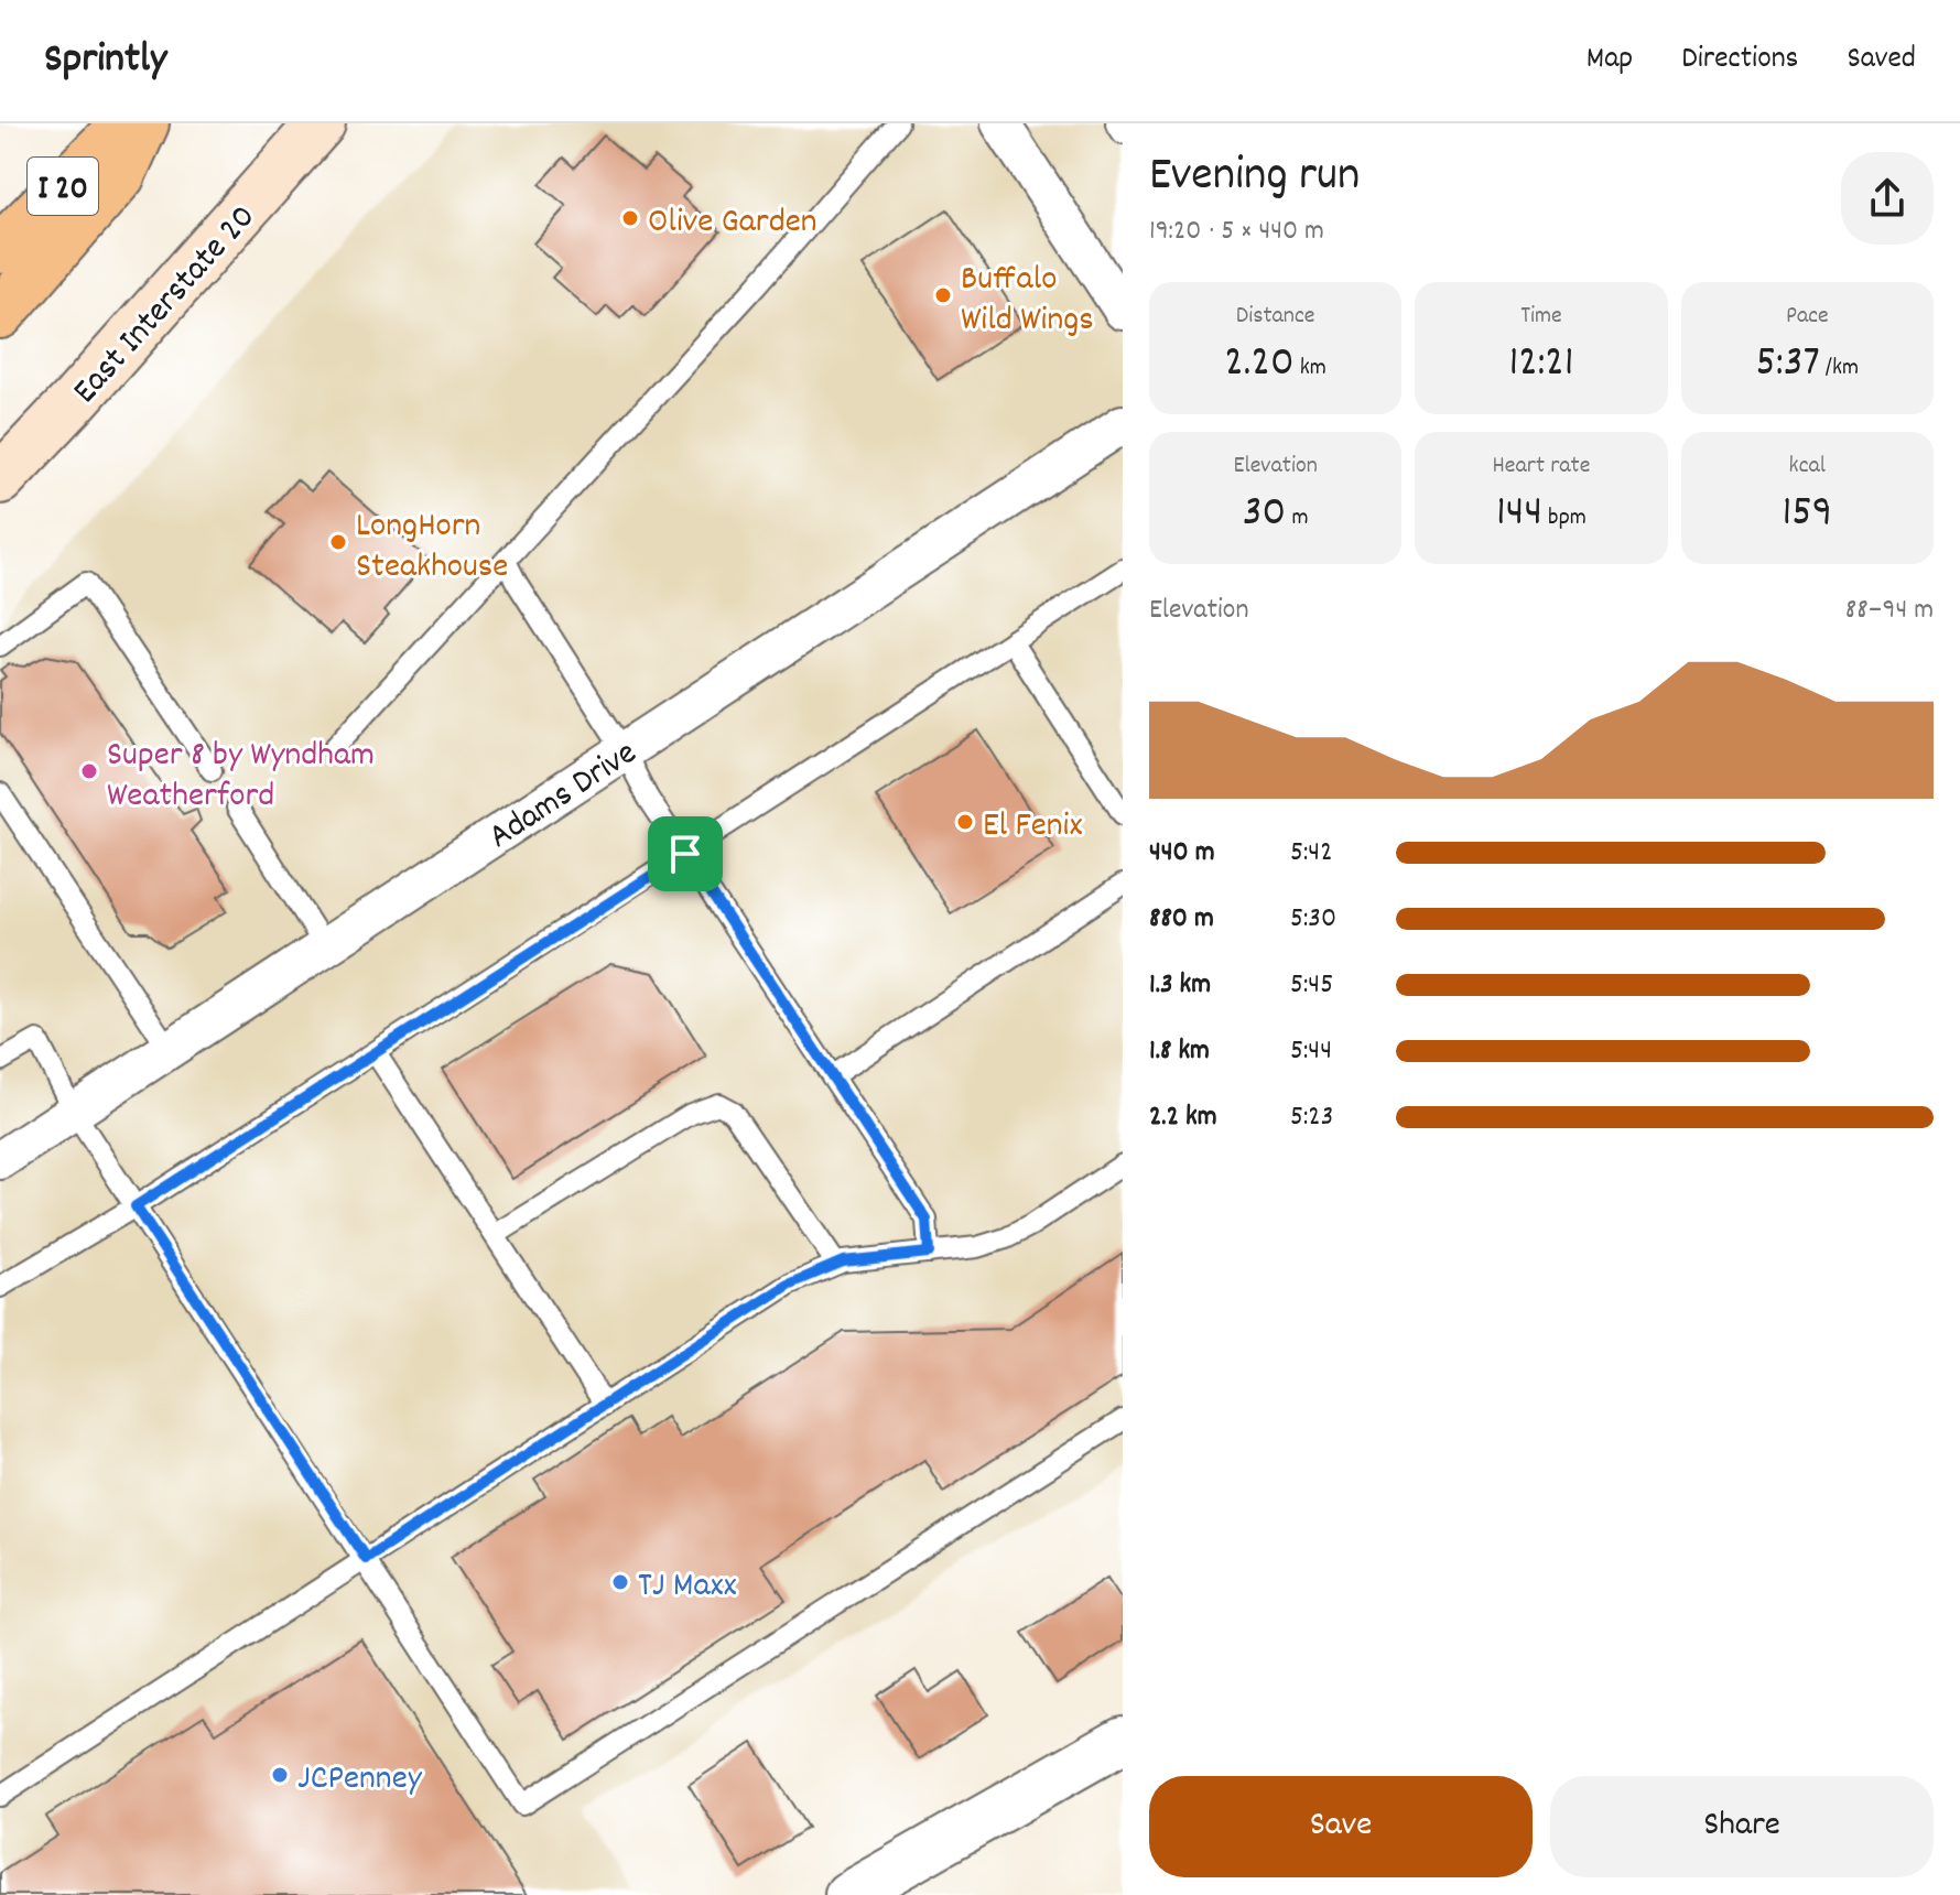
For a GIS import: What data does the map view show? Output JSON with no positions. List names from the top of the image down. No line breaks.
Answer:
{"streets":{"highway":["I 20"],"main road":["East Interstate 20"],"street":["Adams Drive"]},"places":["Olive Garden","Buffalo Wild Wings","LongHorn Steakhouse","Super 8 by Wyndham Weatherford","El Fenix","TJ Maxx","JCPenney"],"page":{"header":"Sprintly","nav":["Map","Directions","Saved"],"heading":["Evening run","19:20 · 5 × 440 m"],"stats":[["Distance","2.20 km"],["Time","12:21"],["Pace","5:37 /km"],["Elevation","30 m"],["Heart rate","144 bpm"],["kcal","159"]],"chart":["Elevation","88–94 m"],"list":[{"name":"440 m","note":"5:42"},{"name":"880 m","note":"5:30"},{"name":"1.3 km","note":"5:45"},{"name":"1.8 km","note":"5:44"},{"name":"2.2 km","note":"5:23"}],"buttons":["Save","Share"]}}
